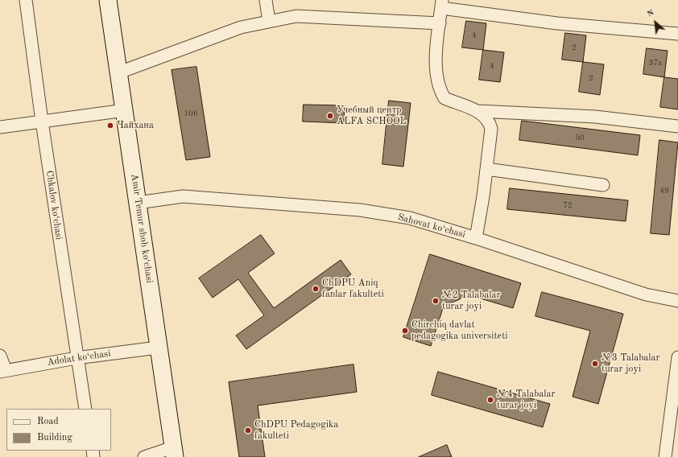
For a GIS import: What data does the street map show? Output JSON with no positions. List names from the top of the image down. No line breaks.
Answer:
{"streets":{"main road":["Amir Temur shoh ko‘chasi"],"street":["Chkalov ko‘chasi","Sahovat ko‘chasi","Adolat ko‘chasi"]},"crossings":[["Chkalov ko‘chasi","Adolat ko‘chasi"],["Sahovat ko‘chasi","Amir Temur shoh ko‘chasi"],["Amir Temur shoh ko‘chasi","Adolat ko‘chasi"]],"places":["Учебный центр ALFA SCHOOL","Чайхана","ChDPU Aniq fanlar fakulteti","№2 Talabalar turar joyi","Chirchiq davlat pedagogika universiteti","№3 Talabalar turar joyi","№4 Talabalar turar joyi","ChDPU Pedagogika fakulteti"],"house_numbers":["4","2","37a","4","2","106","50","49","72"],"legend":["Road","Building"],"north":"top left"}
